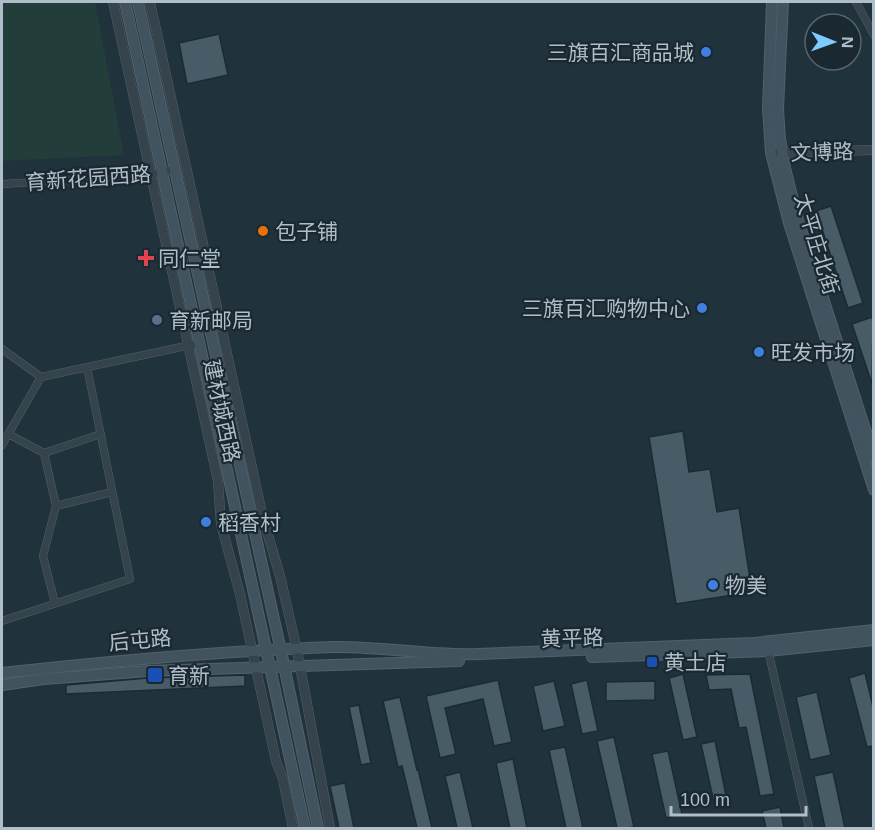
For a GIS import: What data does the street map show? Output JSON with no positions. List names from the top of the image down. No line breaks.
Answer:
{"streets":{"main road":["太平庄北街","建材城西路","黄平路","后屯路"],"street":["文博路","育新花园西路"]},"crossings":[["文博路","太平庄北街"],["育新花园西路","建材城西路"],["建材城西路","黄平路"],["建材城西路","后屯路"],["黄平路","后屯路"]],"places":{"other":["三旗百汇商品城","包子铺","三旗百汇购物中心","育新邮局","旺发市场","稻香村","物美"],"health":["同仁堂"],"transit":["黄土店","育新"]},"scale_bar":"100 m","north":"right"}
